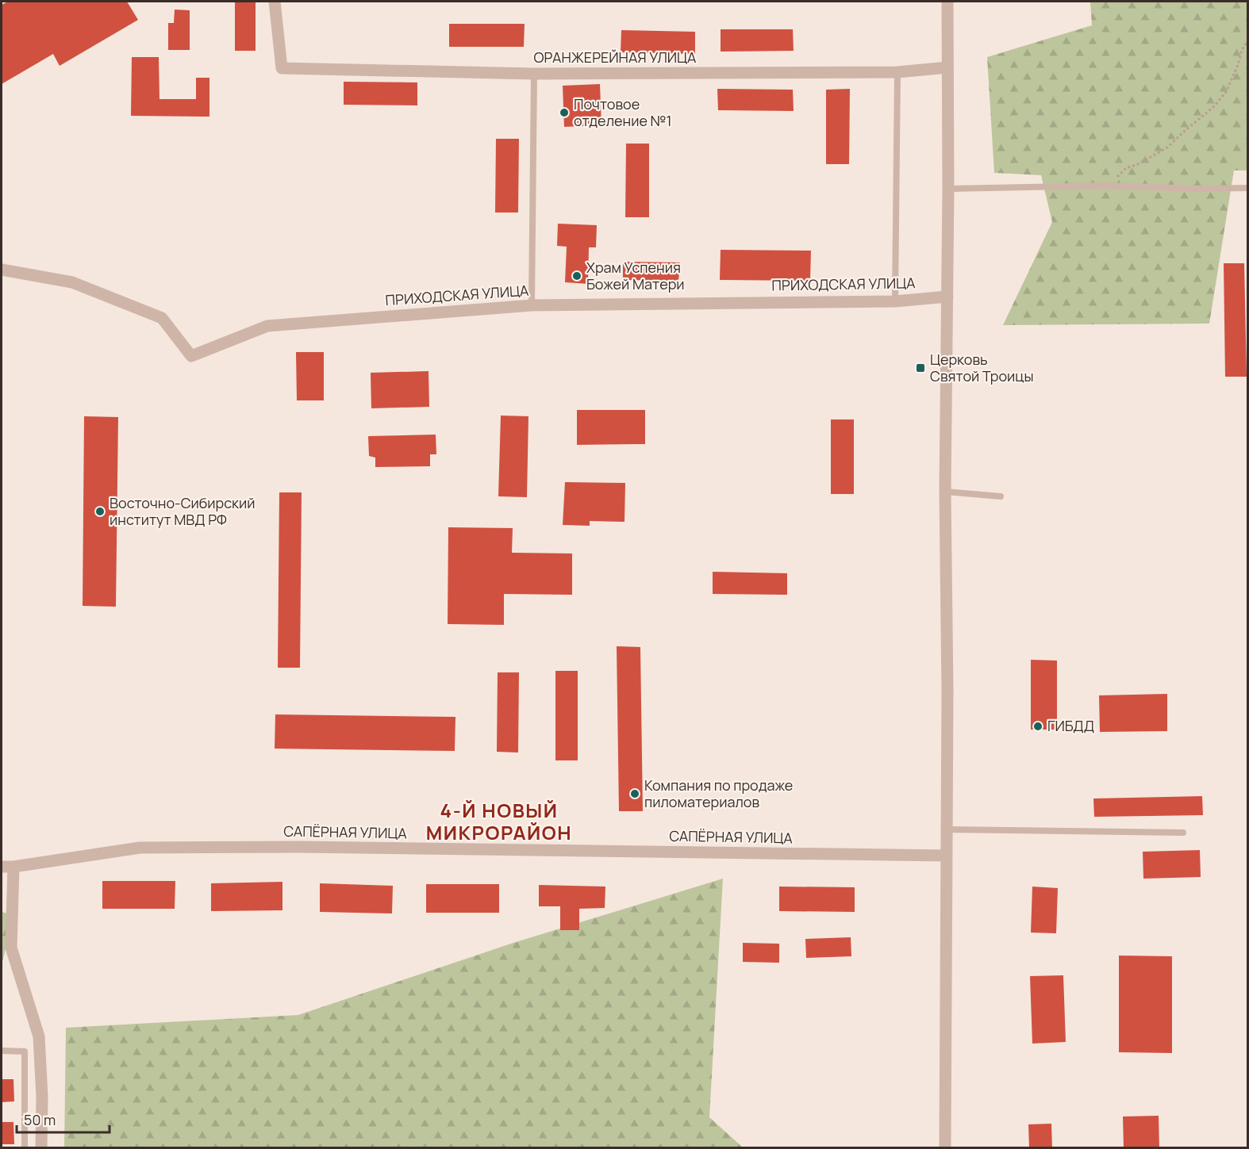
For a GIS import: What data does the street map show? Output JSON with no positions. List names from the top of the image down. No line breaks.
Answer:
{"streets":{"street":["ОРАНЖЕРЕЙНАЯ УЛИЦА","ПРИХОДСКАЯ УЛИЦА","САПЁРНАЯ УЛИЦА"]},"districts":["4-Й НОВЫЙ МИКРОРАЙОН"],"places":{"other":["Почтовое отделение №1","Храм Успения Божей Матери","Восточно-Сибирский институт МВД РФ","ГИБДД","Компания по продаже пиломатериалов"],"transit":["Церковь Святой Троицы"]},"scale_bar":"50 m"}
